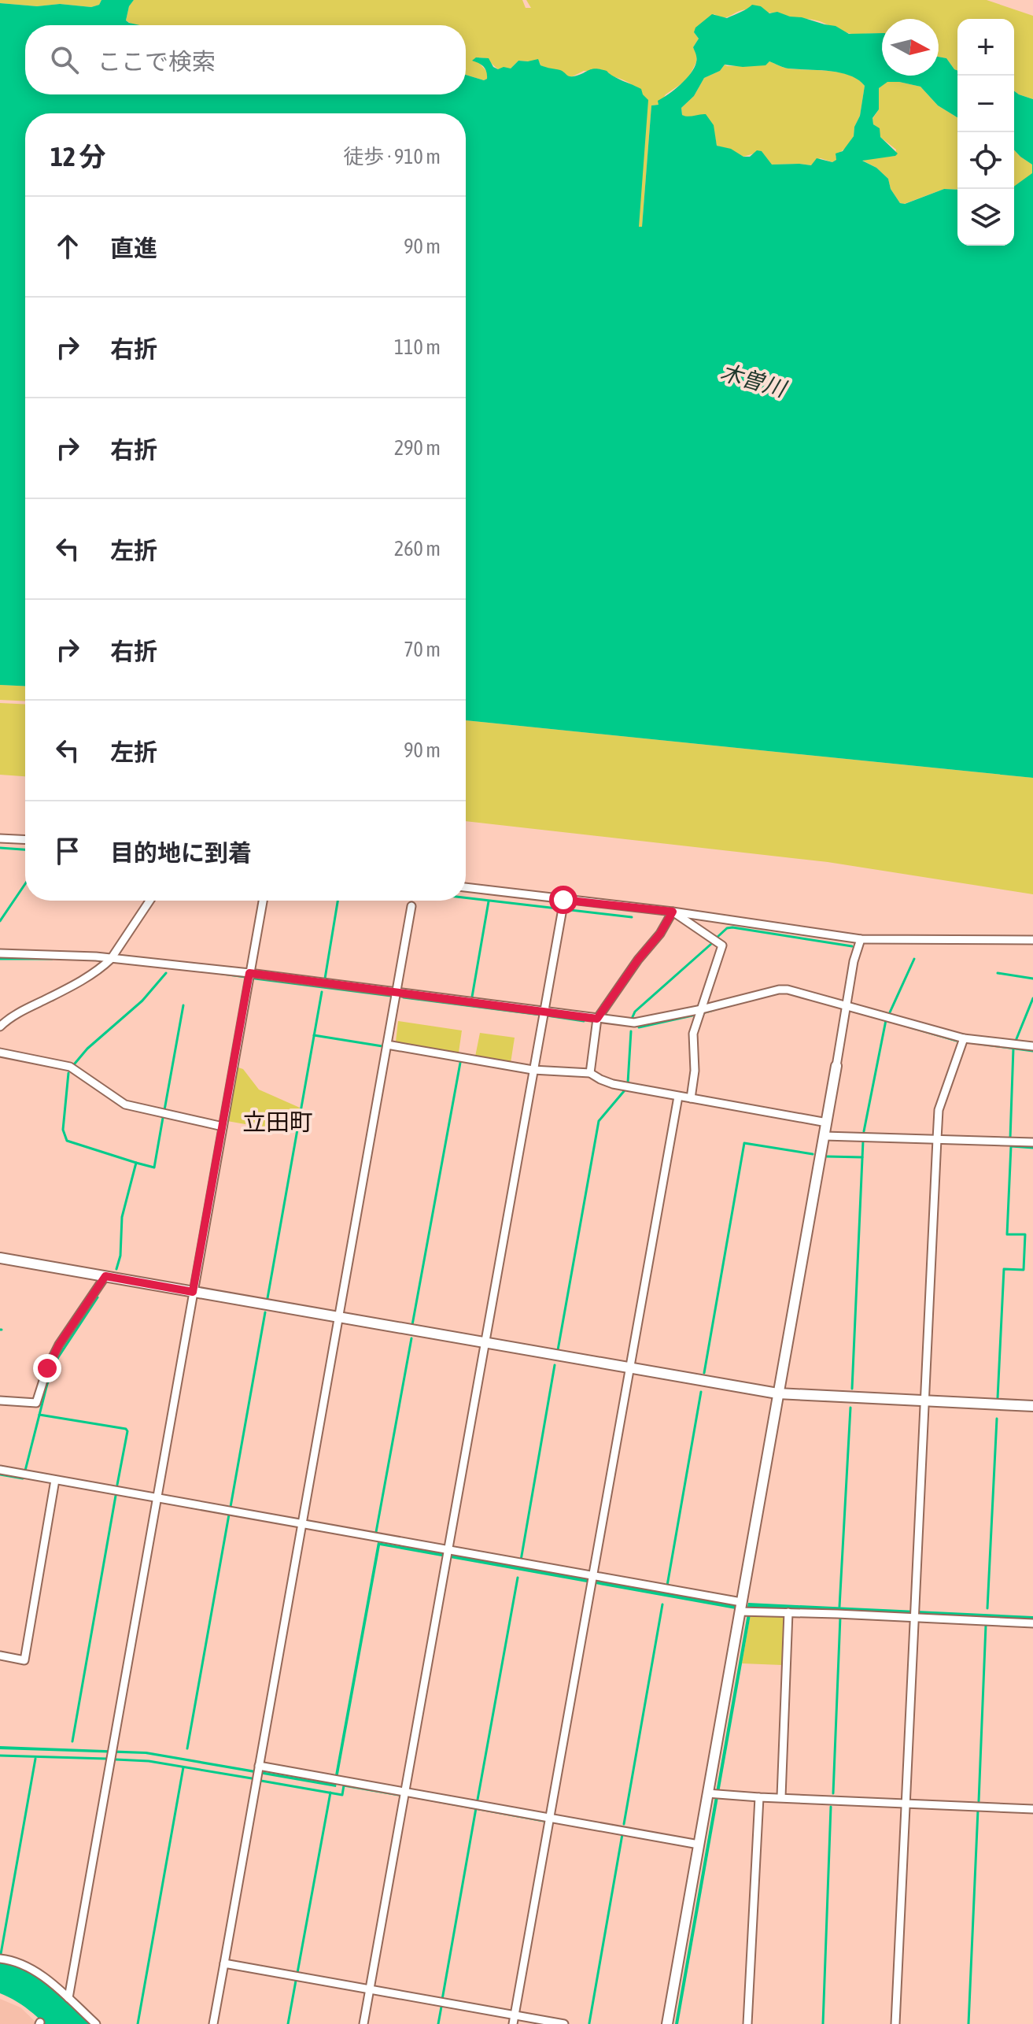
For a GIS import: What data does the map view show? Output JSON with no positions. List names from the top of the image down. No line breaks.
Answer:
{"districts":["立田町"],"water":["木曽川"],"north":"right","page":{"map_buttons":["+","−"],"search":"ここで検索","heading":["12 分","徒歩 · 910 m"],"list":[["直進","90 m"],["右折","110 m"],["右折","290 m"],["左折","260 m"],["右折","70 m"],["左折","90 m"],"目的地に到着"]}}
